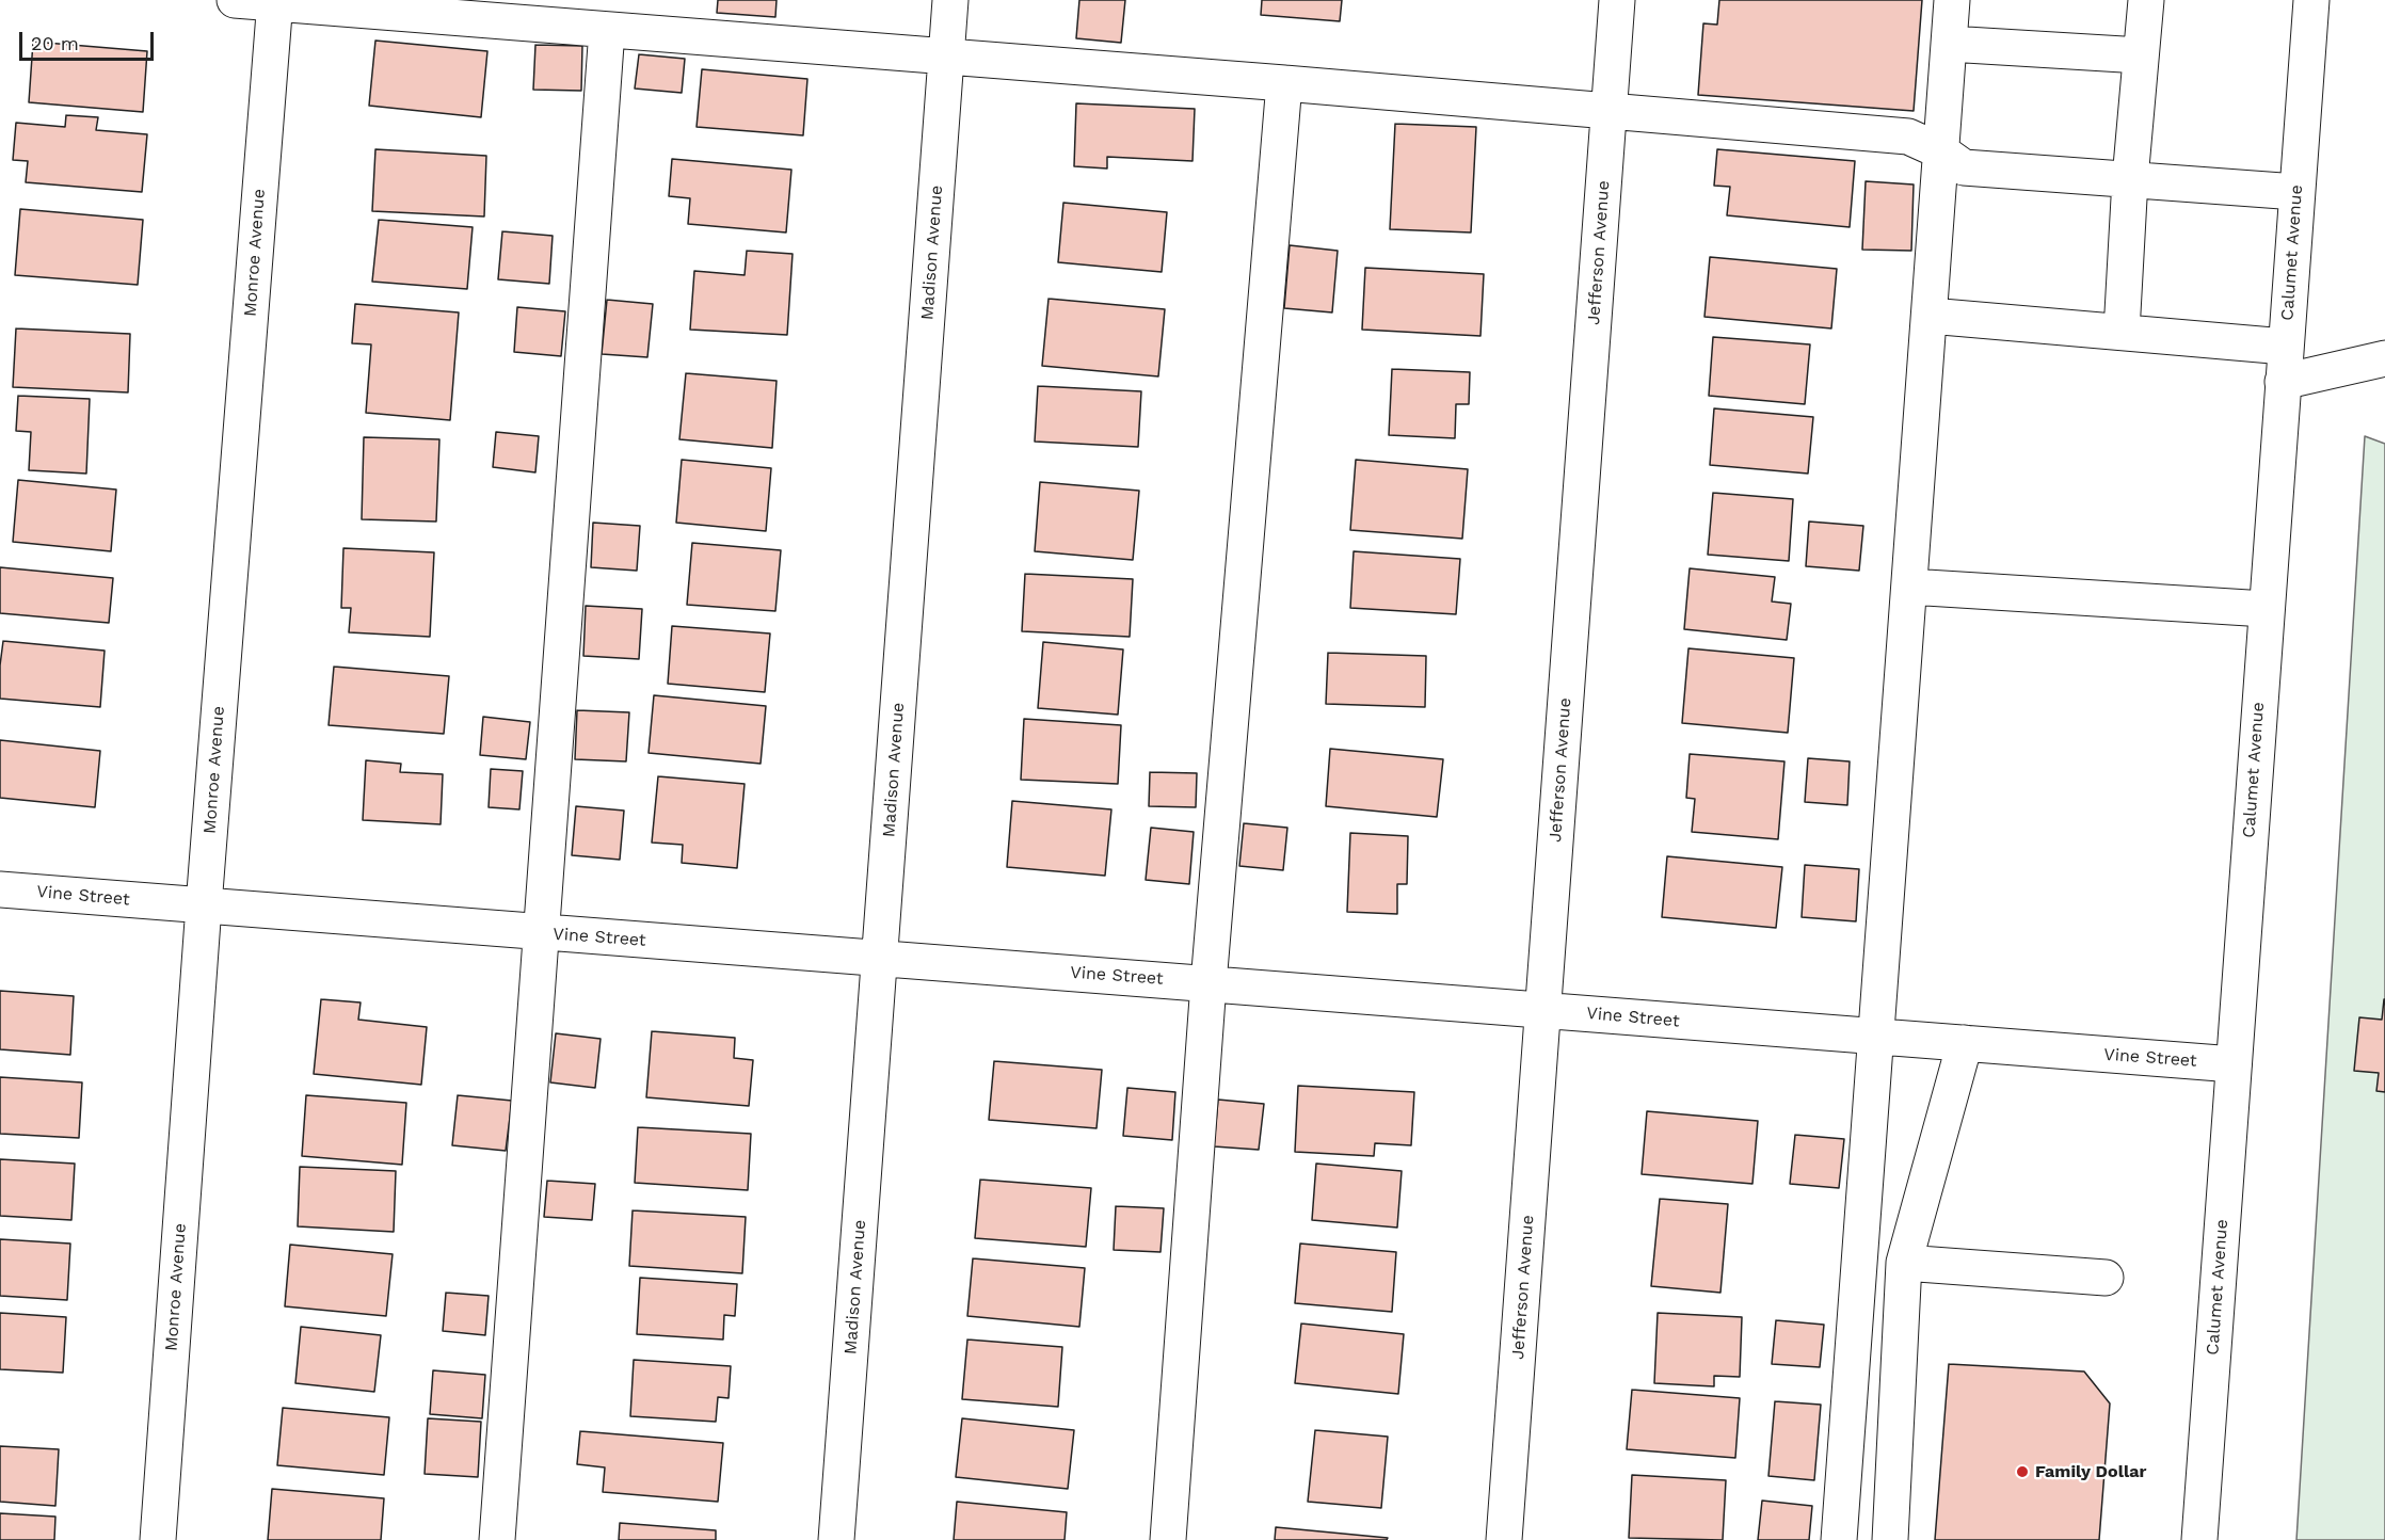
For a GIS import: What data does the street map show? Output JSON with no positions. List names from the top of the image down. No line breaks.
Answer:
{"streets":{"street":["Monroe Avenue","Madison Avenue","Jefferson Avenue","Calumet Avenue","Vine Street"]},"crossings":[["Monroe Avenue","Vine Street"],["Madison Avenue","Vine Street"],["Jefferson Avenue","Vine Street"],["Calumet Avenue","Vine Street"]],"places":["Family Dollar"],"scale_bar":"20 m"}
